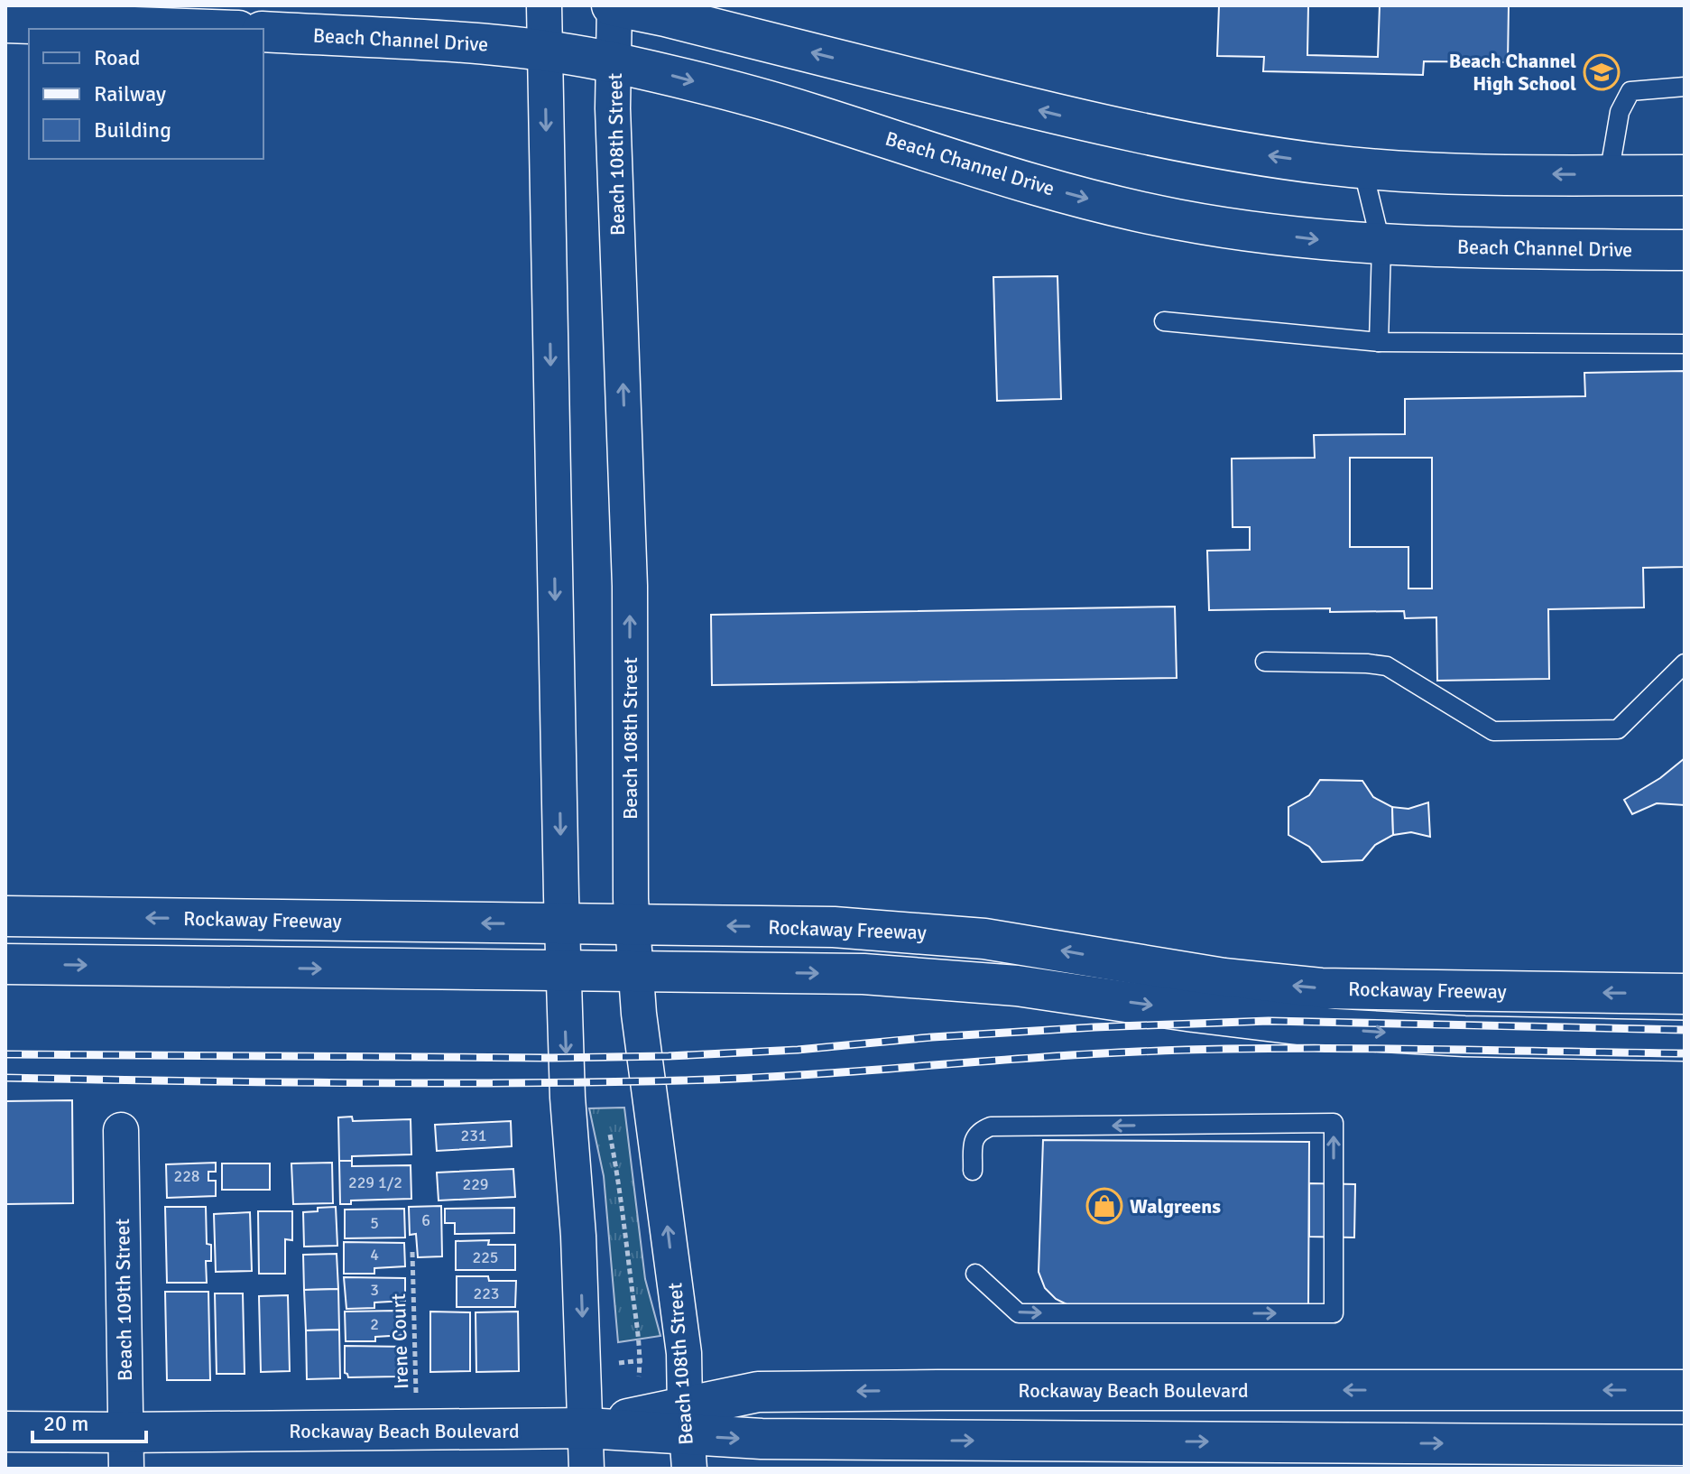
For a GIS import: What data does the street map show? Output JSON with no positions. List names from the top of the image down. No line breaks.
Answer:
{"streets":{"street":["Beach Channel Drive","Beach 108th Street","Rockaway Freeway","Beach 109th Street","Rockaway Beach Boulevard"],"path":["Irene Court"]},"crossings":[["Beach Channel Drive","Beach 108th Street"],["Beach 108th Street","Rockaway Freeway"],["Beach 108th Street","Rockaway Beach Boulevard"],["Beach 109th Street","Rockaway Beach Boulevard"],["Irene Court","Rockaway Beach Boulevard"]],"places":{"school or university":["Beach Channel High School"],"shop":["Walgreens"]},"house_numbers":["231","228","229 1/2","229","6","5","4","225","3","223","2"],"legend":["Road","Railway","Building"],"scale_bar":"20 m"}
